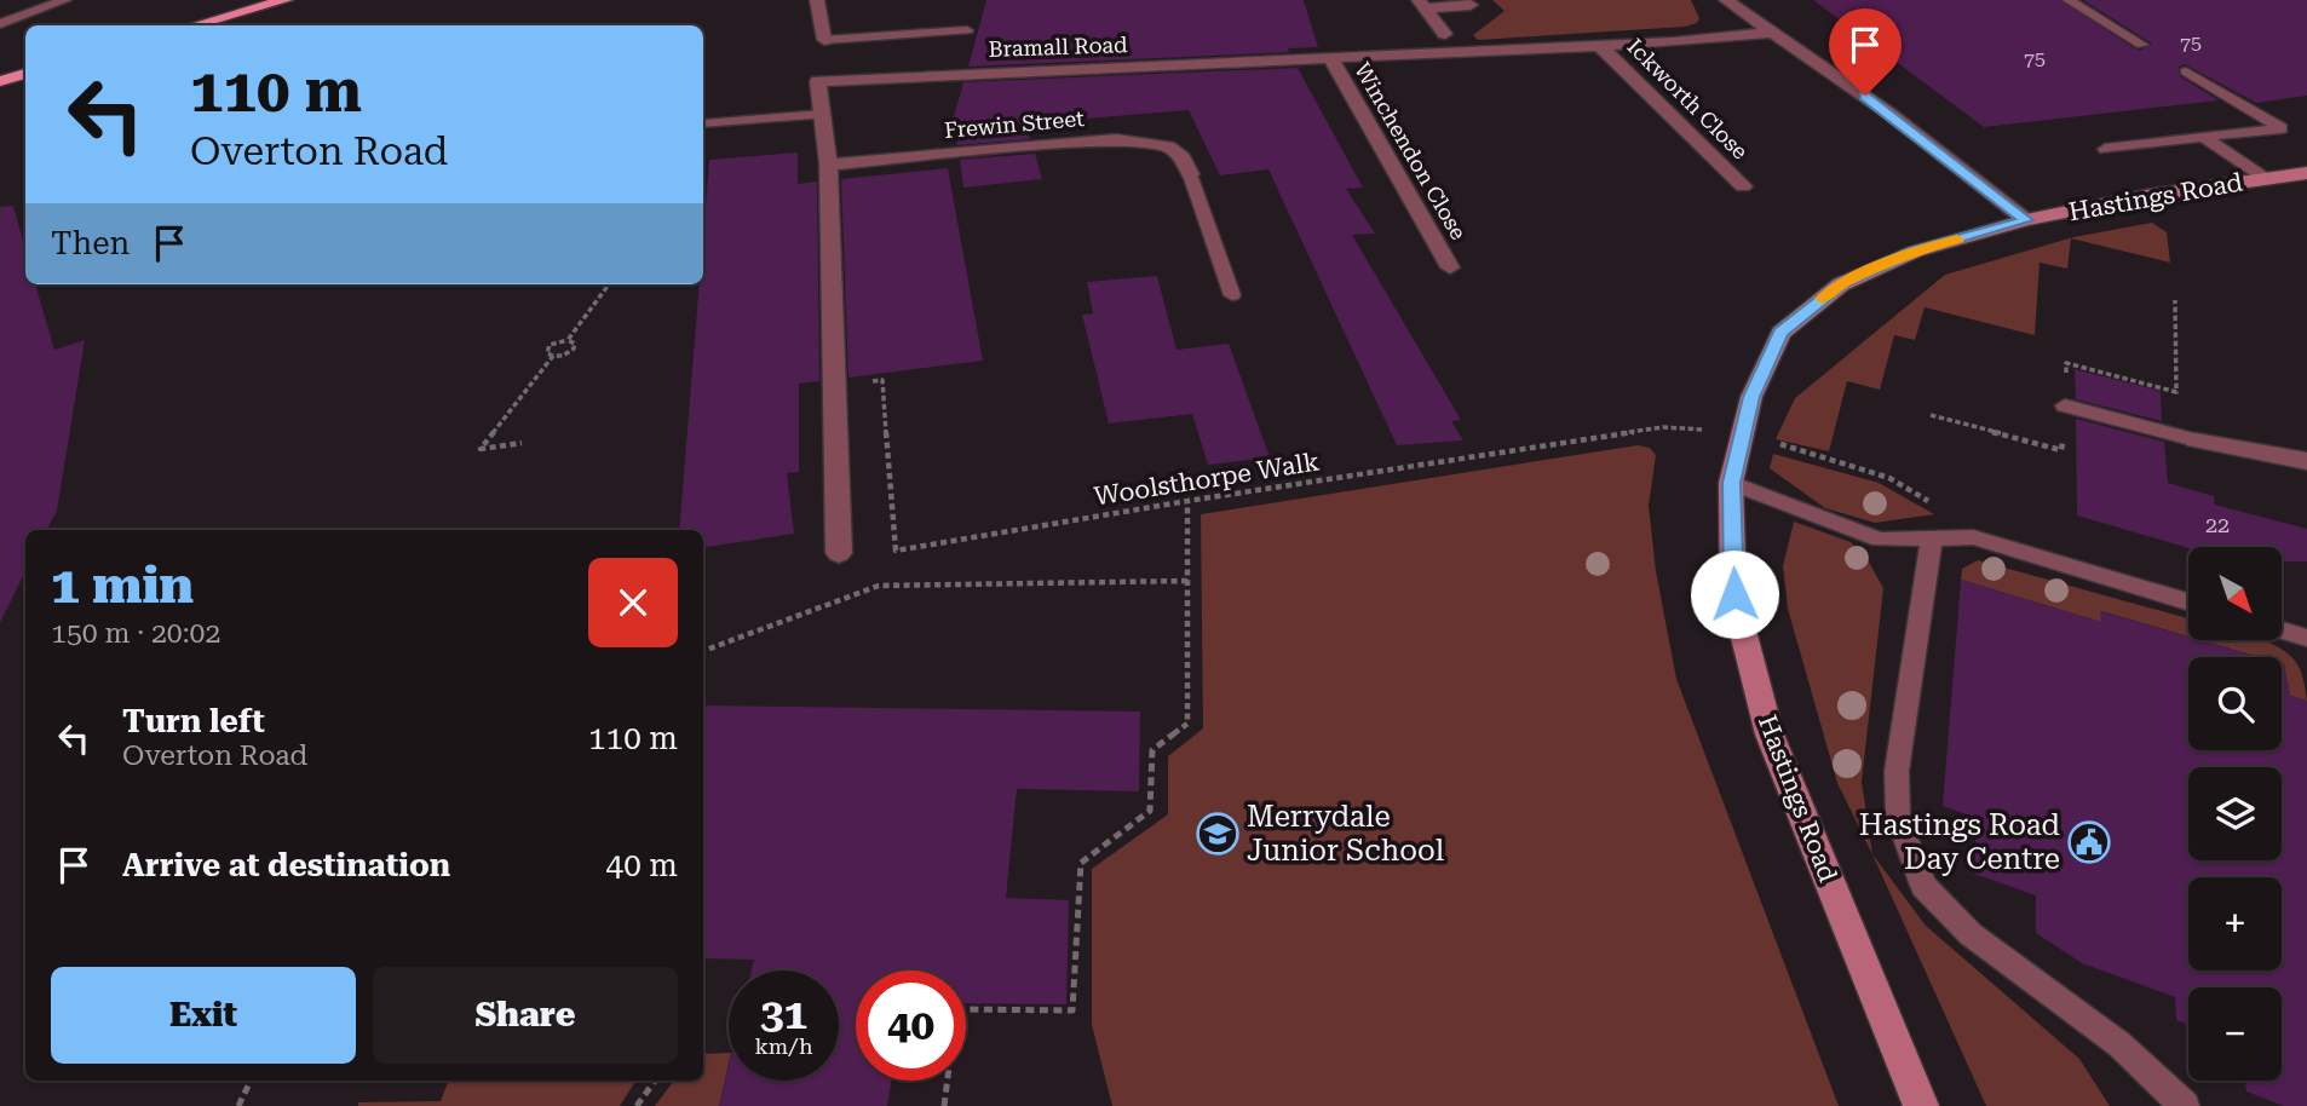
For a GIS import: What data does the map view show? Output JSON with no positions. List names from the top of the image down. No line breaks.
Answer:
{"streets":{"street":["Bramall Road","Ickworth Close","Frewin Street","Winchendon Close","Hastings Road"],"path":["Woolsthorpe Walk"]},"crossings":[["Bramall Road","Ickworth Close"],["Bramall Road","Frewin Street"],["Bramall Road","Winchendon Close"],["Bramall Road","Woolsthorpe Walk"],["Hastings Road","Woolsthorpe Walk"]],"places":{"school or university":["Merrydale Junior School"],"public building":["Hastings Road Day Centre"]},"house_numbers":["75","75","22"],"north":"bottom right","page":{"turn":["110 m","Overton Road"],"then":"Then","heading":["1 min","150 m · 20:02"],"map_buttons":["+","−"],"list":[{"name":"Turn left","note":"Overton Road","value":"110 m"},{"name":"Arrive at destination","value":"40 m"}],"buttons":["Exit","Share"],"speed":"31 km/h","limit":"40"}}
